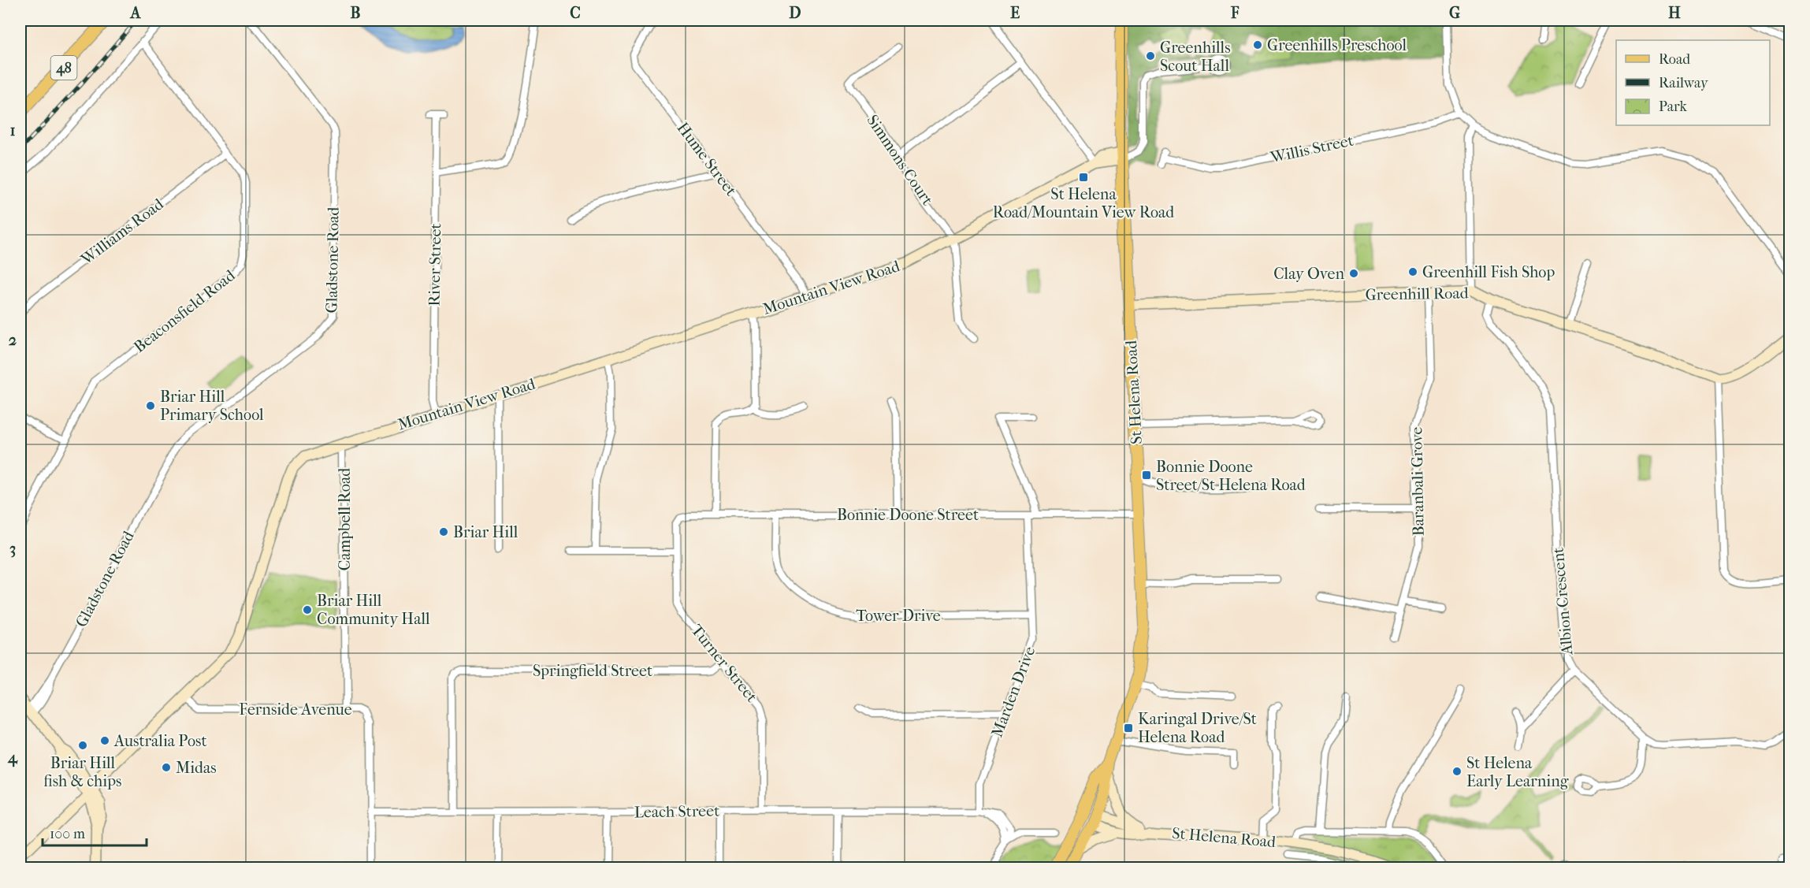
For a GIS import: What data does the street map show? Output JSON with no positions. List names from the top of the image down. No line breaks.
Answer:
{"streets":{"main road":["48","St Helena Road"],"street":["Willis Street","Hume Street","Simmons Court","Williams Road","Gladstone Road","River Street","Mountain View Road","Greenhill Road","Beaconsfield Road","Baranbali Grove","Bonnie Doone Street","Campbell Road","Albion Crescent","Tower Drive","Turner Street","Springfield Street","Marden Drive","Fernside Avenue","Leach Street"]},"crossings":[["Hume Street","Mountain View Road"],["Simmons Court","Mountain View Road"],["Williams Road","Beaconsfield Road"],["River Street","Mountain View Road"],["Mountain View Road","St Helena Road"],["Mountain View Road","Campbell Road"],["Mountain View Road","Fernside Avenue"],["Greenhill Road","St Helena Road"],["Greenhill Road","Baranbali Grove"],["Greenhill Road","Albion Crescent"],["St Helena Road","Bonnie Doone Street"],["Bonnie Doone Street","Tower Drive"],["Bonnie Doone Street","Turner Street"],["Bonnie Doone Street","Marden Drive"],["Campbell Road","Fernside Avenue"],["Tower Drive","Marden Drive"],["Turner Street","Springfield Street"],["Turner Street","Leach Street"],["Springfield Street","Leach Street"],["Marden Drive","Leach Street"],["Fernside Avenue","Leach Street"]],"places":{"other":["Greenhills Preschool","Greenhills Scout Hall","Greenhill Fish Shop","Clay Oven","Briar Hill Primary School","Briar Hill","Briar Hill Community Hall","Australia Post","Briar Hill fish & chips","Midas","St Helena Early Learning"],"transit":["St Helena Road/Mountain View Road","Bonnie Doone Street/St Helena Road","Karingal Drive/St Helena Road"]},"legend":["Road","Railway","Park"],"scale_bar":"100 m","grid":{"columns":["A","B","C","D","E","F","G","H"],"rows":["1","2","3","4"]}}
